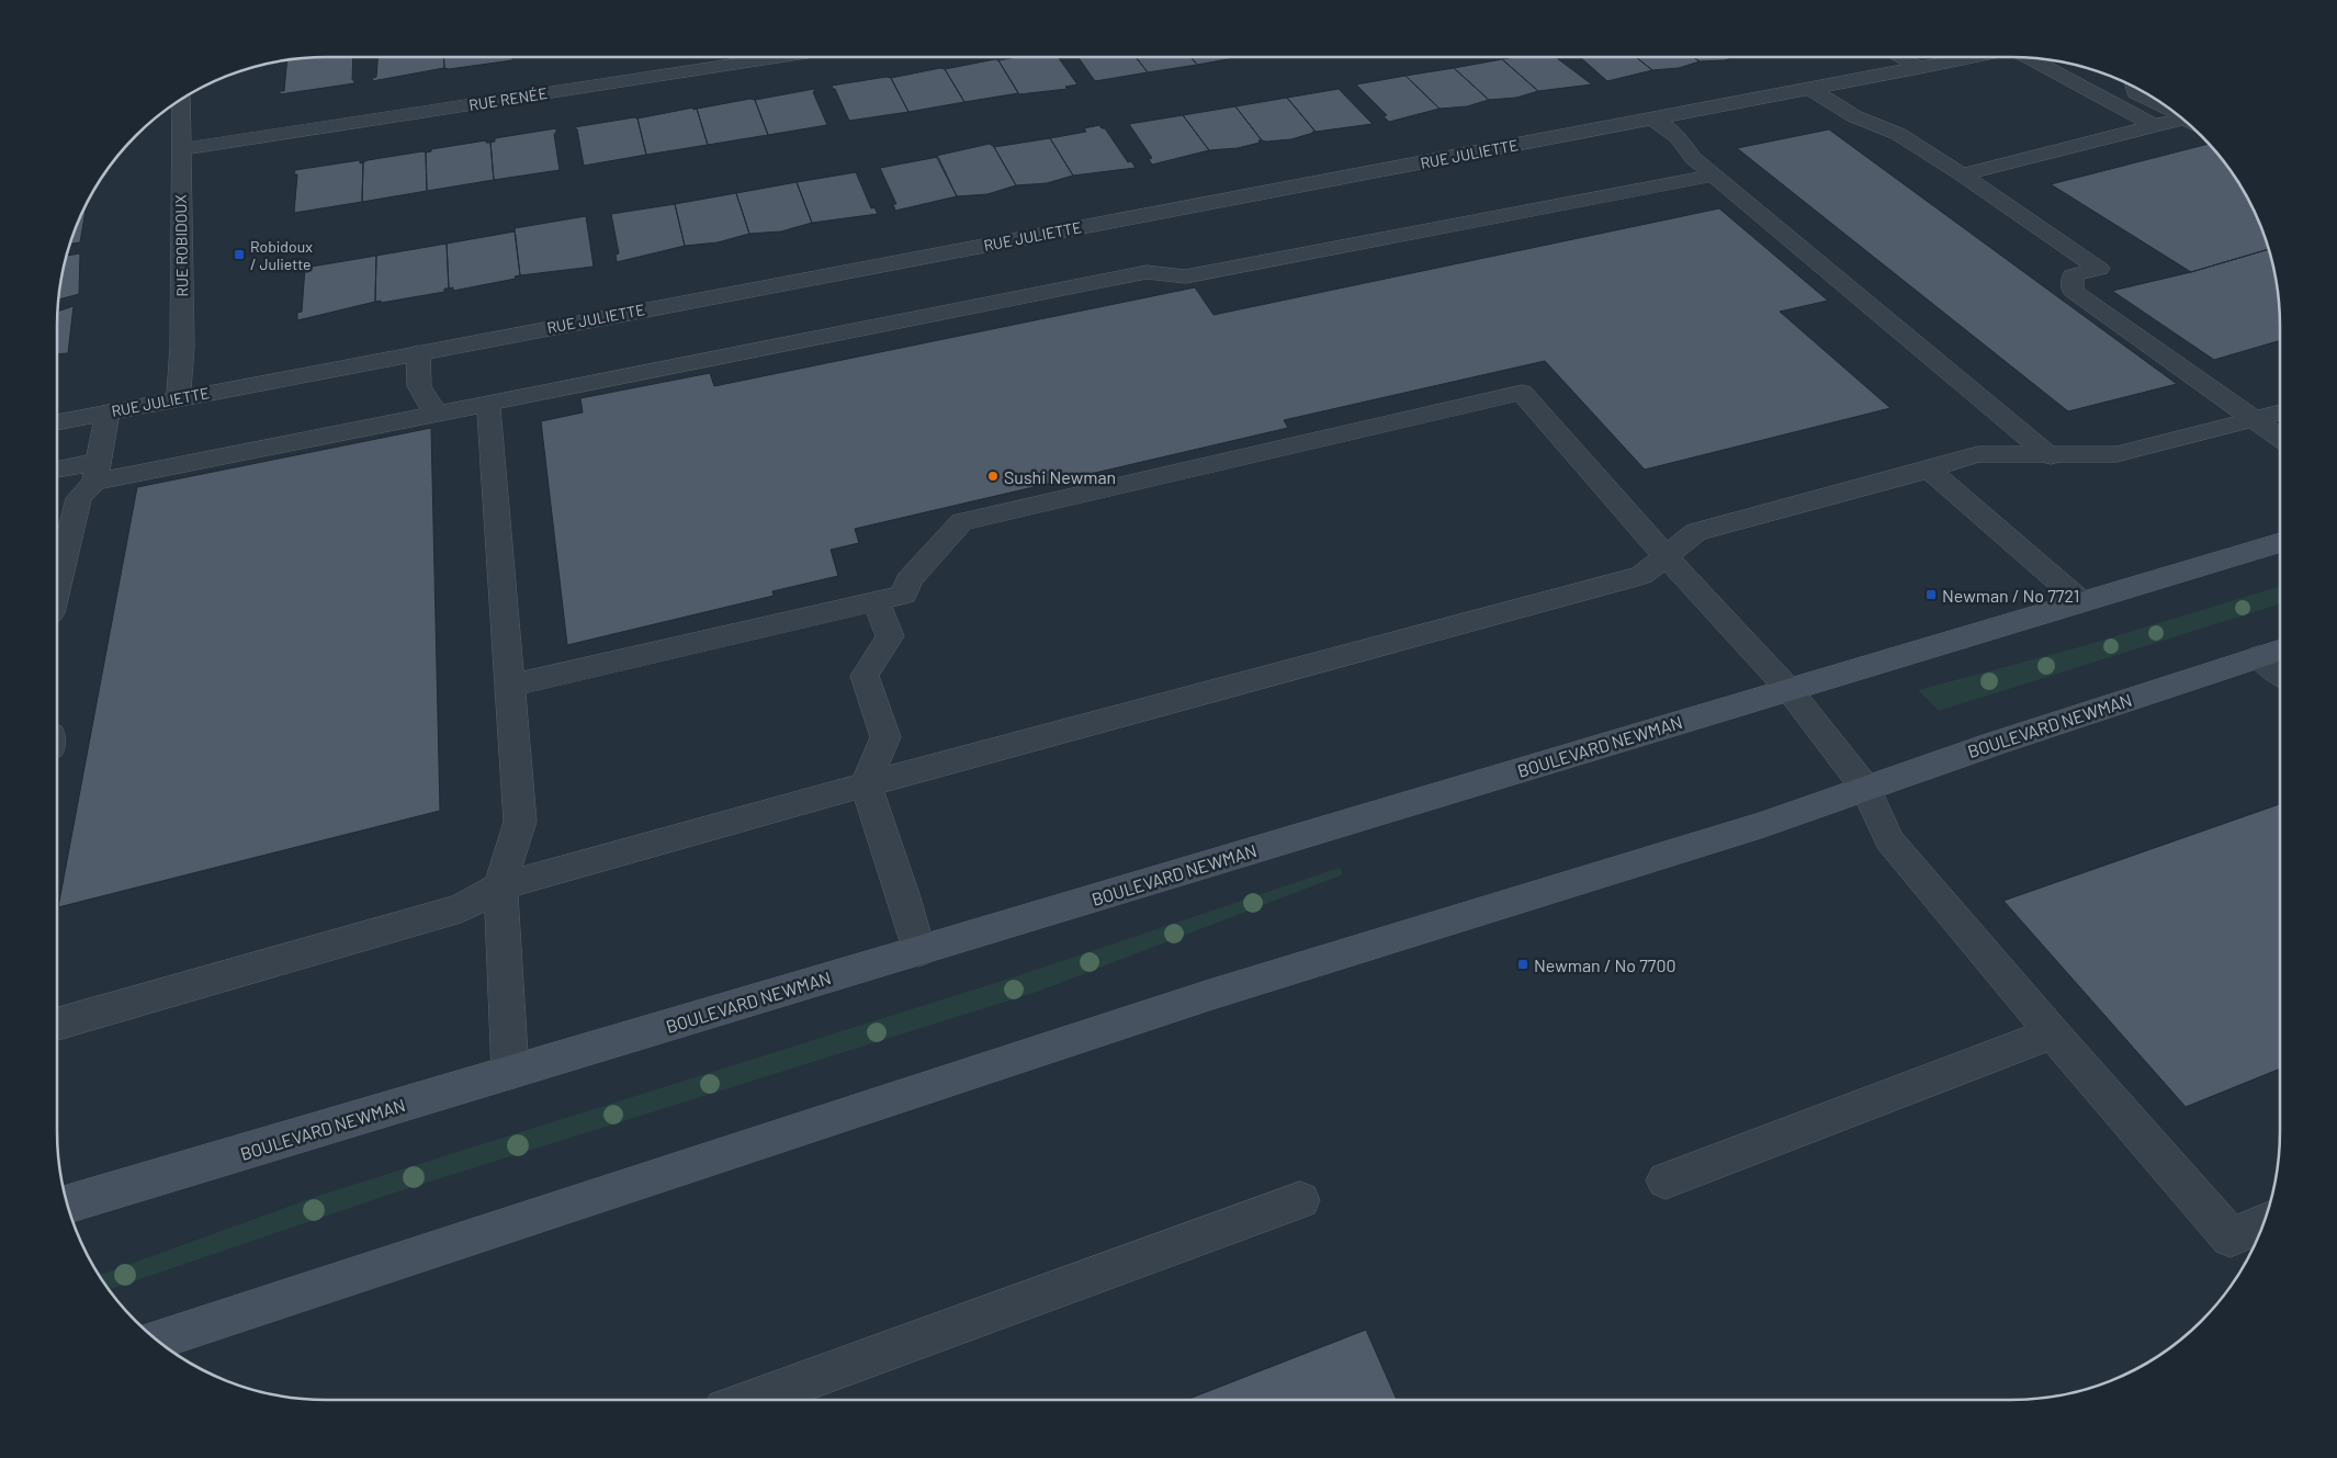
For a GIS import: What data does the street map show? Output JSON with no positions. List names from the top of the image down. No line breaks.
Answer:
{"streets":{"main road":["BOULEVARD NEWMAN"],"street":["RUE RENÉE","RUE JULIETTE","RUE ROBIDOUX"]},"crossings":[["RUE RENÉE","RUE ROBIDOUX"],["RUE JULIETTE","RUE ROBIDOUX"]],"places":{"transit":["Robidoux / Juliette","Newman / No 7721","Newman / No 7700"],"other":["Sushi Newman"]}}
